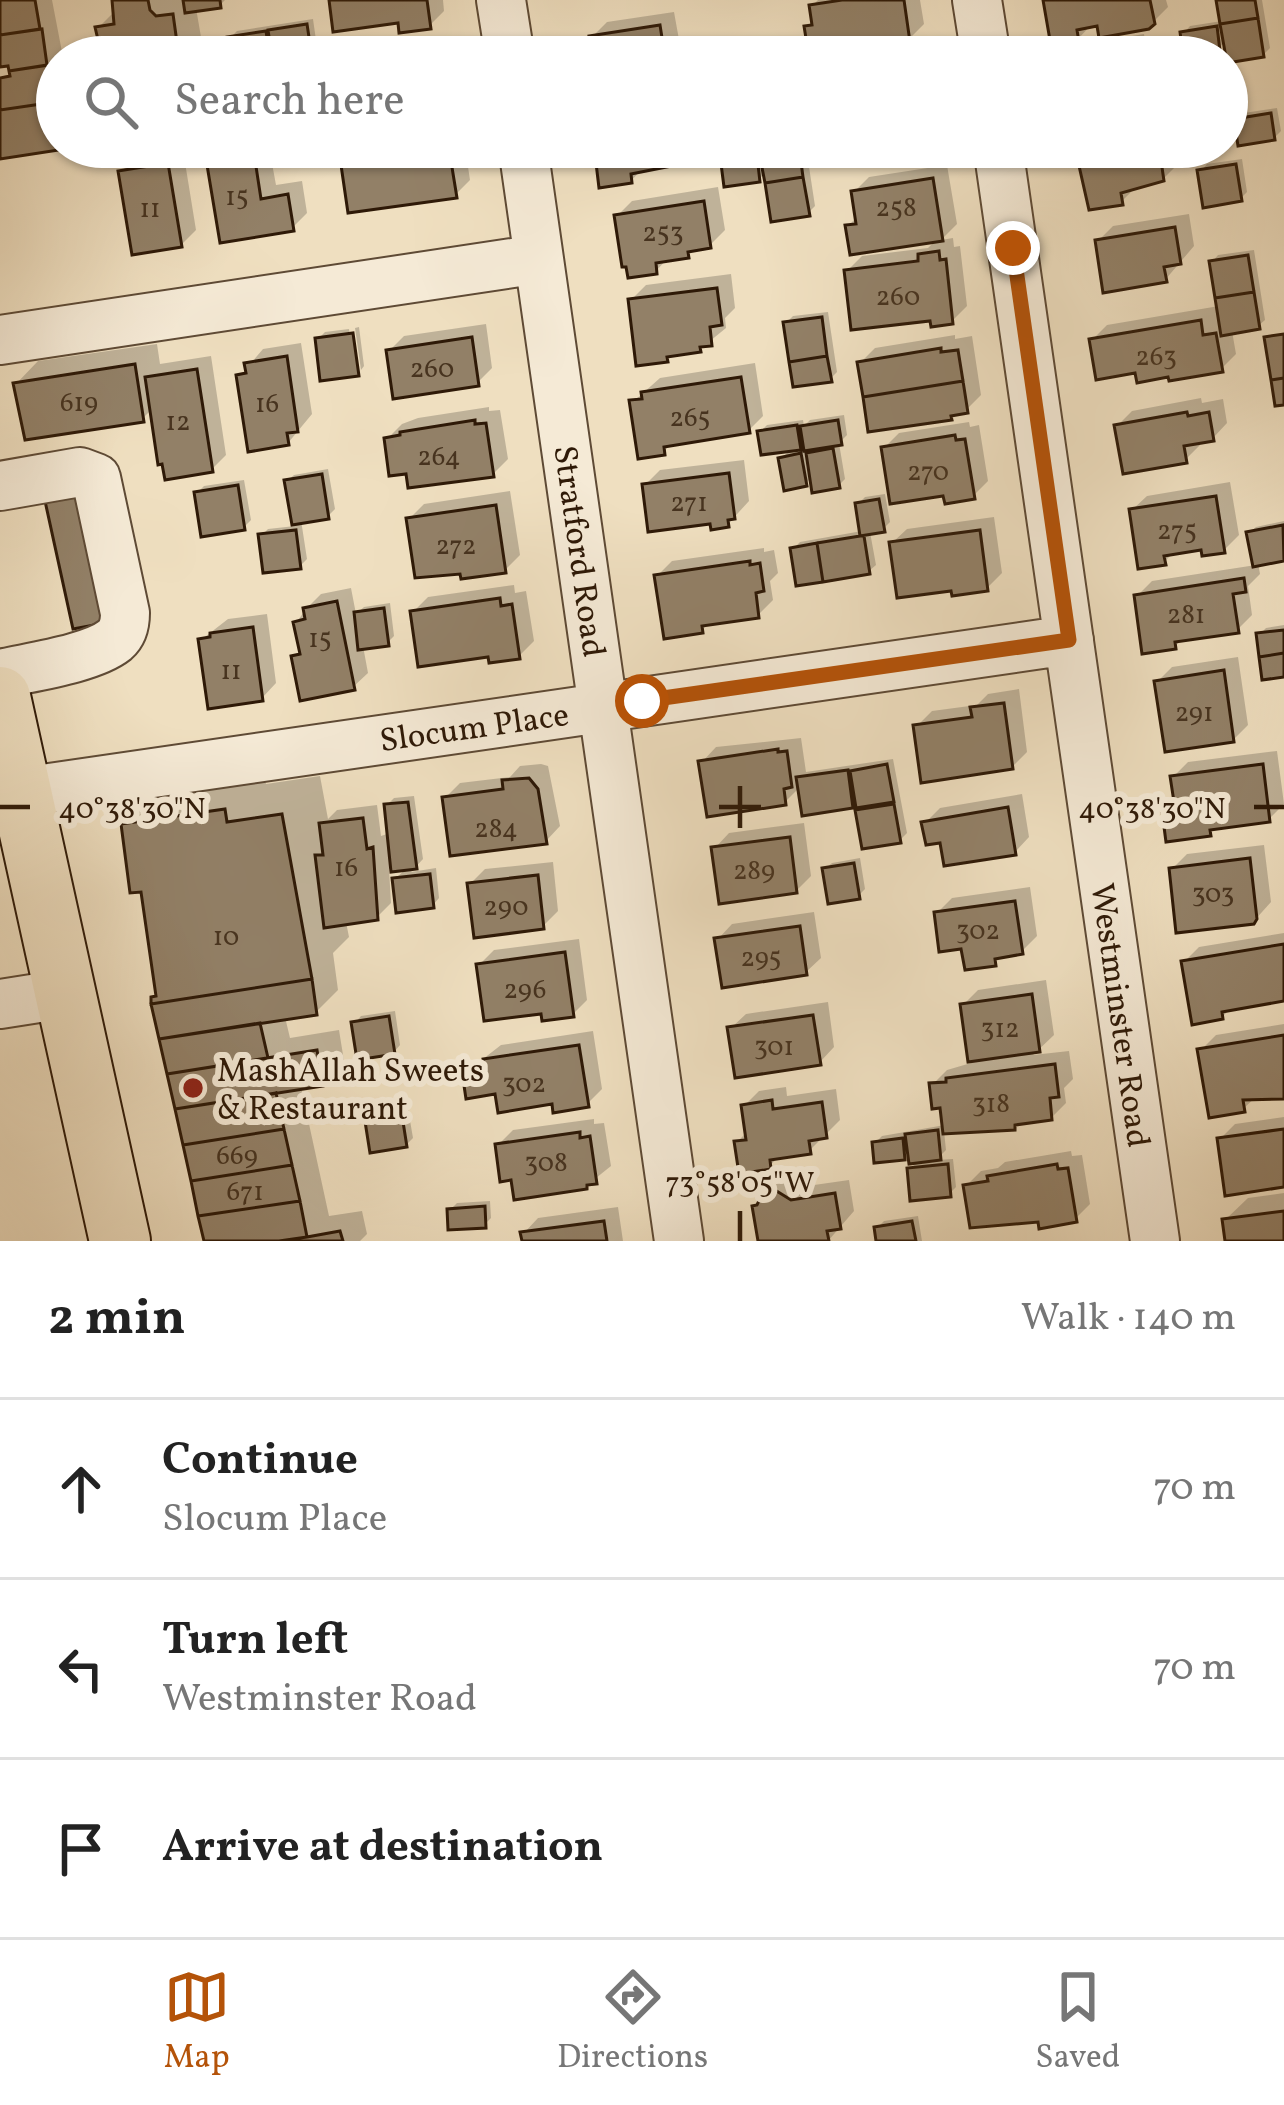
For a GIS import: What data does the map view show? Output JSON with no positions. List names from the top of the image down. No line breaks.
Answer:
{"streets":{"street":["Stratford Road","Slocum Place","Westminster Road"]},"crossings":[["Stratford Road","Slocum Place"],["Slocum Place","Westminster Road"]],"places":["MashAllah Sweets & Restaurant"],"house_numbers":["15","258","11","253","260","263","260","619","16","265","12","264","270","271","275","272","281","15","11","291","284","16","289","303","290","302","10","295","296","312","301","302","318","669","308","671"],"page":{"search":"Search here","heading":["2 min","Walk · 140 m"],"list":[["Continue","Slocum Place","70 m"],["Turn left","Westminster Road","70 m"],"Arrive at destination"],"nav":["Map","Directions","Saved"]},"coordinates":["40°38'30\"N","73°58'05\"W"]}
